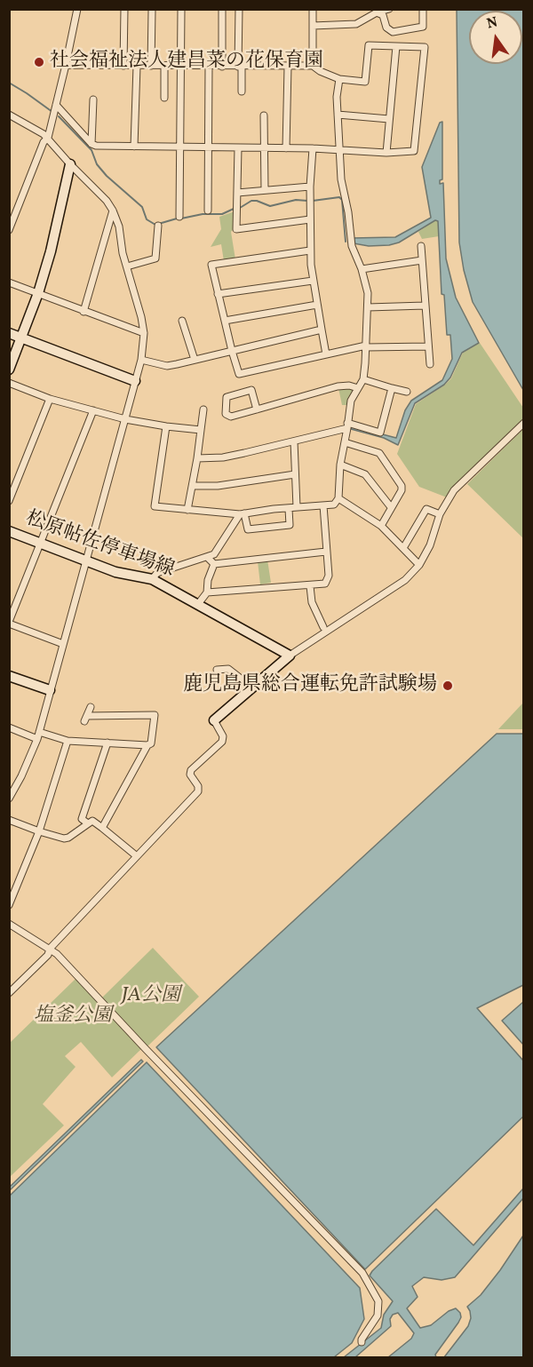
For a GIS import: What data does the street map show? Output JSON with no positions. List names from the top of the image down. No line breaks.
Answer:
{"streets":{"street":["松原帖佐停車場線"]},"parks":["JA公園","塩釜公園"],"places":["社会福祉法人建昌菜の花保育園","鹿児島県総合運転免許試験場"],"north":"top"}
